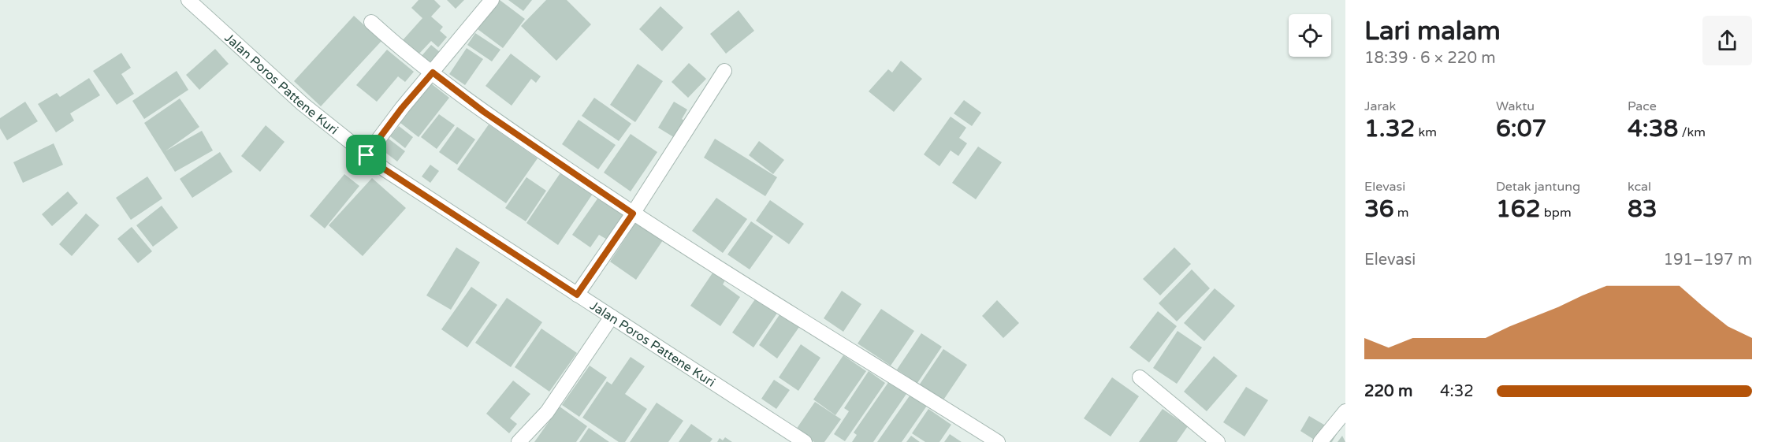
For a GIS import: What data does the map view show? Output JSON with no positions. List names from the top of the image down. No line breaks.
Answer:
{"streets":{"street":["Jalan Poros Pattene Kuri"]},"page":{"heading":["Lari malam","18:39 · 6 × 220 m"],"stats":[["Jarak","1.32 km"],["Waktu","6:07"],["Pace","4:38 /km"],["Elevasi","36 m"],["Detak jantung","162 bpm"],["kcal","83"]],"chart":["Elevasi","191–197 m"],"list":[{"name":"220 m","note":"4:32"}]}}
